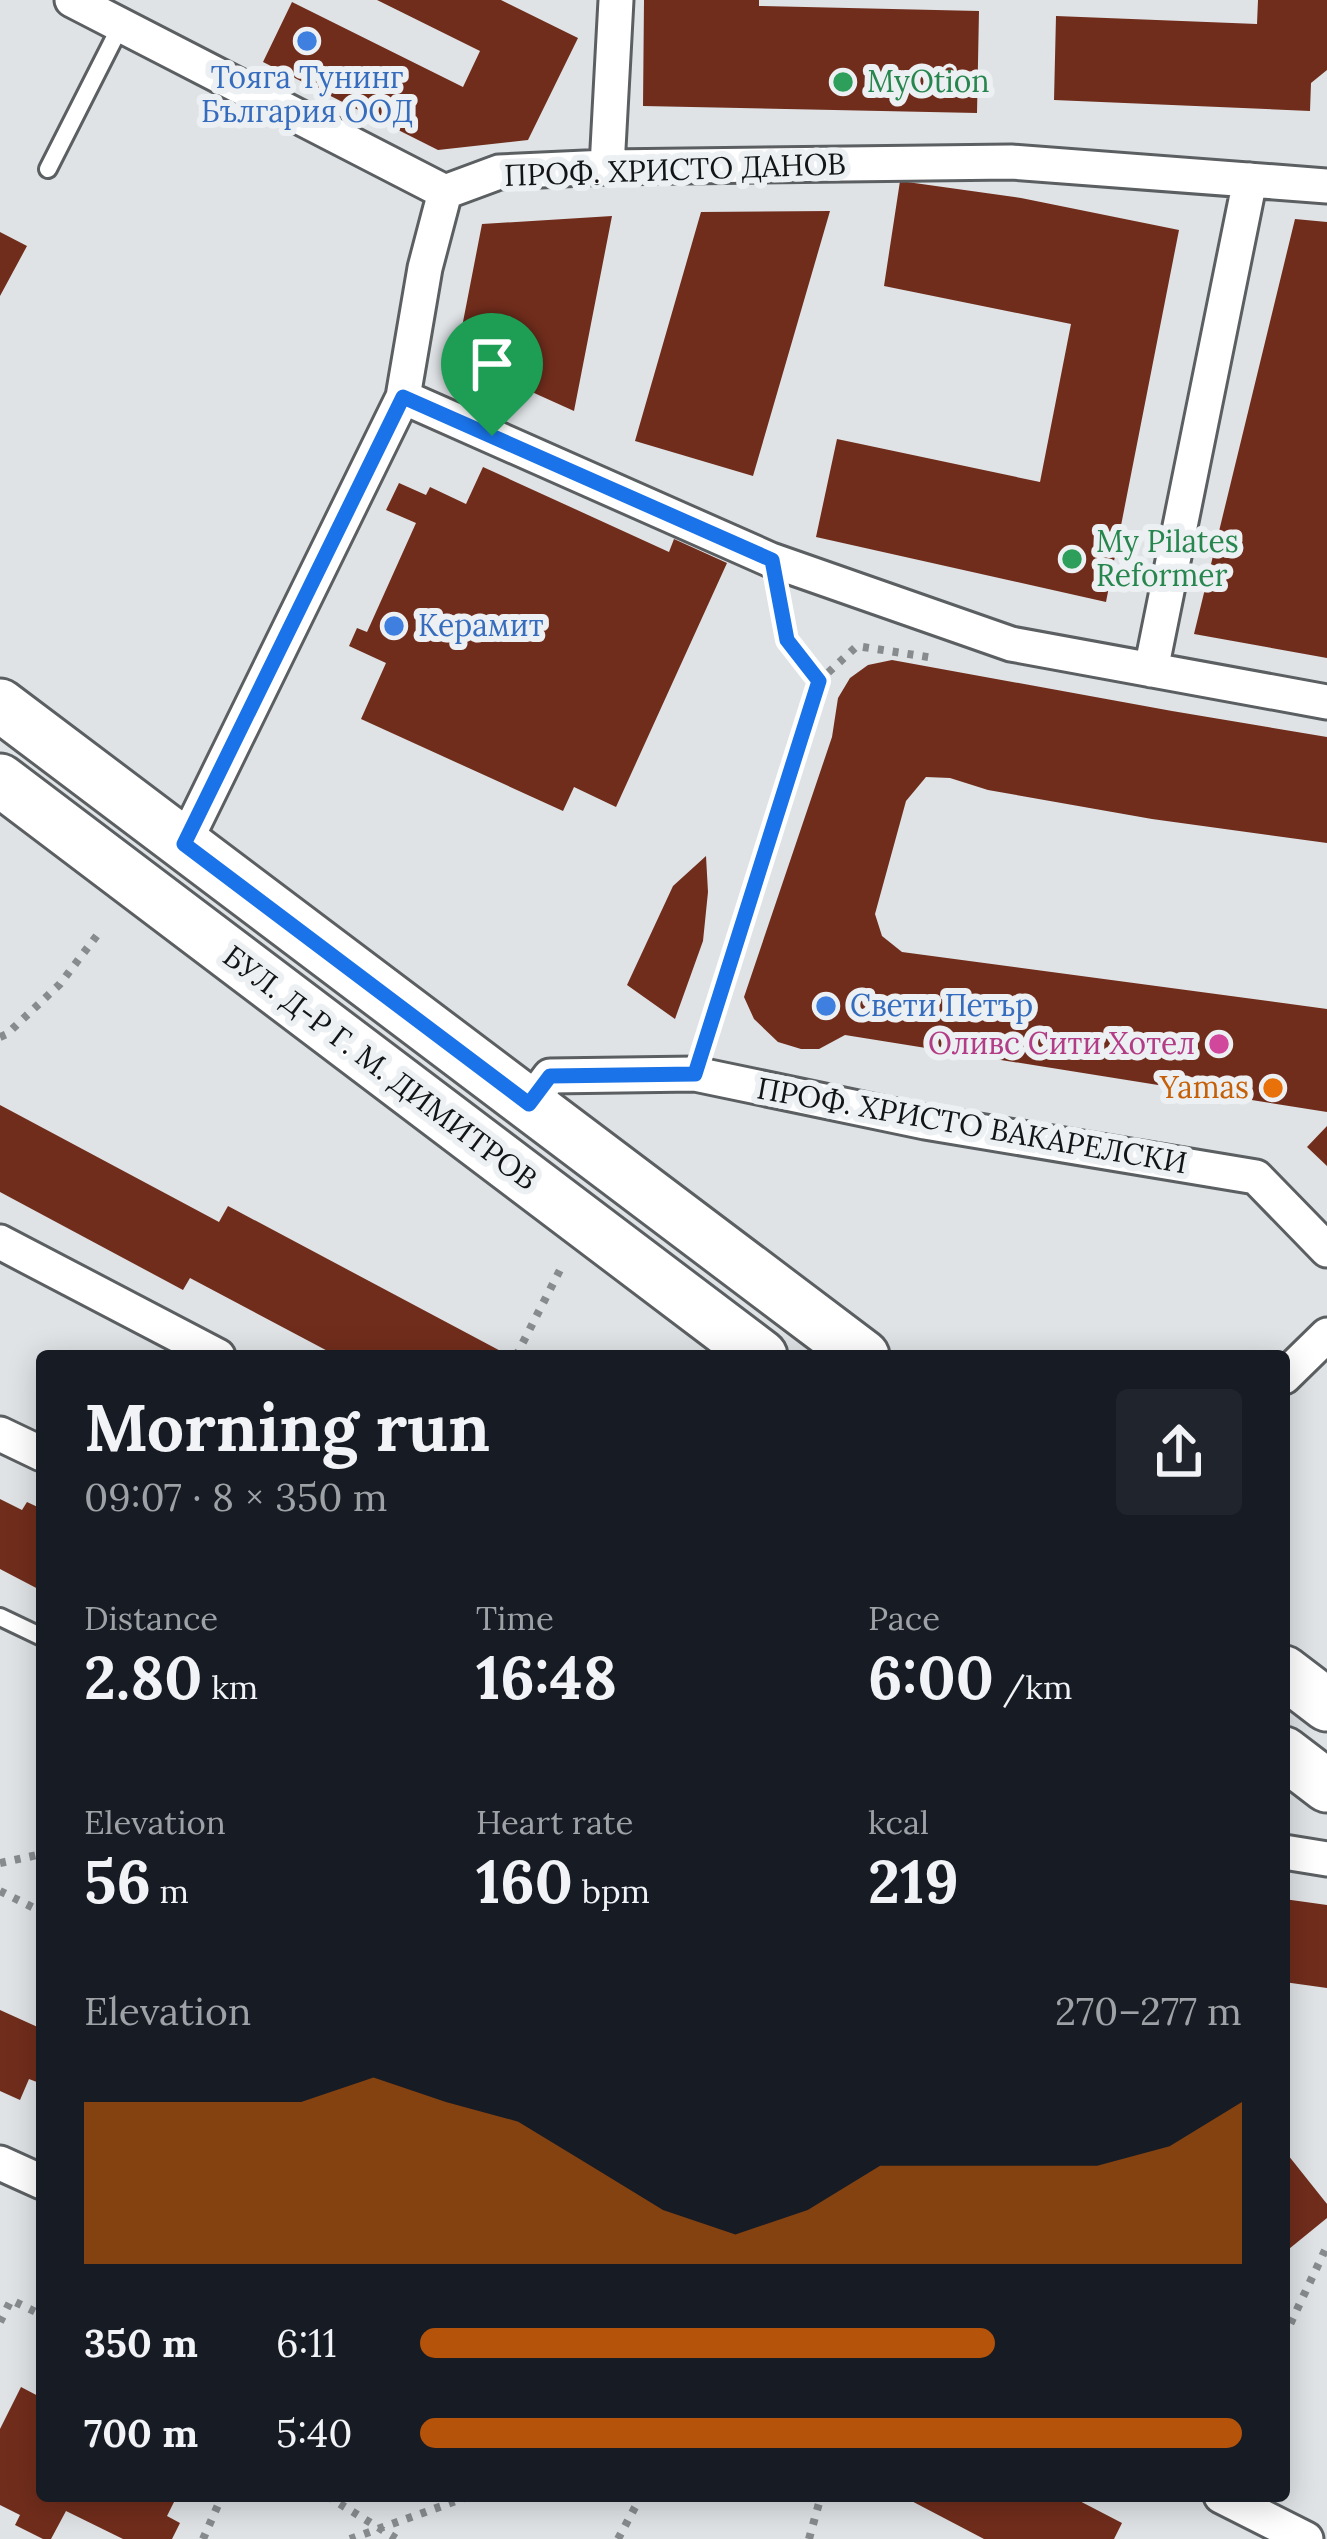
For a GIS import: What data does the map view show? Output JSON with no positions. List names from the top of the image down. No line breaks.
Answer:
{"streets":{"main road":["БУЛ. Д-Р Г. М. ДИМИТРОВ"],"street":["ПРОФ. ХРИСТО ДАНОВ","ПРОФ. ХРИСТО ВАКАРЕЛСКИ"]},"crossings":[["БУЛ. Д-Р Г. М. ДИМИТРОВ","ПРОФ. ХРИСТО ВАКАРЕЛСКИ"]],"places":["Тояга Тунинг България ООД","MyOtion","My Pilates Reformer","Керамит","Свети Петър","Оливс Сити Хотел","Yamas"],"page":{"heading":["Morning run","09:07 · 8 × 350 m"],"stats":[["Distance","2.80 km"],["Time","16:48"],["Pace","6:00 /km"],["Elevation","56 m"],["Heart rate","160 bpm"],["kcal","219"]],"chart":["Elevation","270–277 m"],"list":[{"name":"350 m","note":"6:11"},{"name":"700 m","note":"5:40"}]}}
